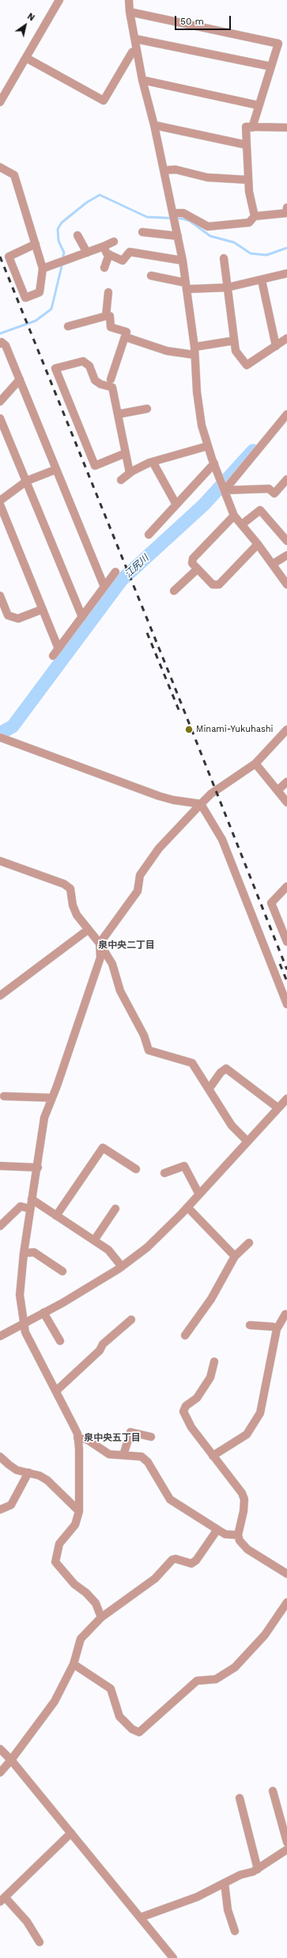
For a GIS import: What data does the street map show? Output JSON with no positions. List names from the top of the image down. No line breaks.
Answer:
{"districts":["泉中央二丁目","泉中央五丁目"],"water":["江尻川"],"places":["Minami-Yukuhashi"],"scale_bar":"50 m","north":"top right"}
